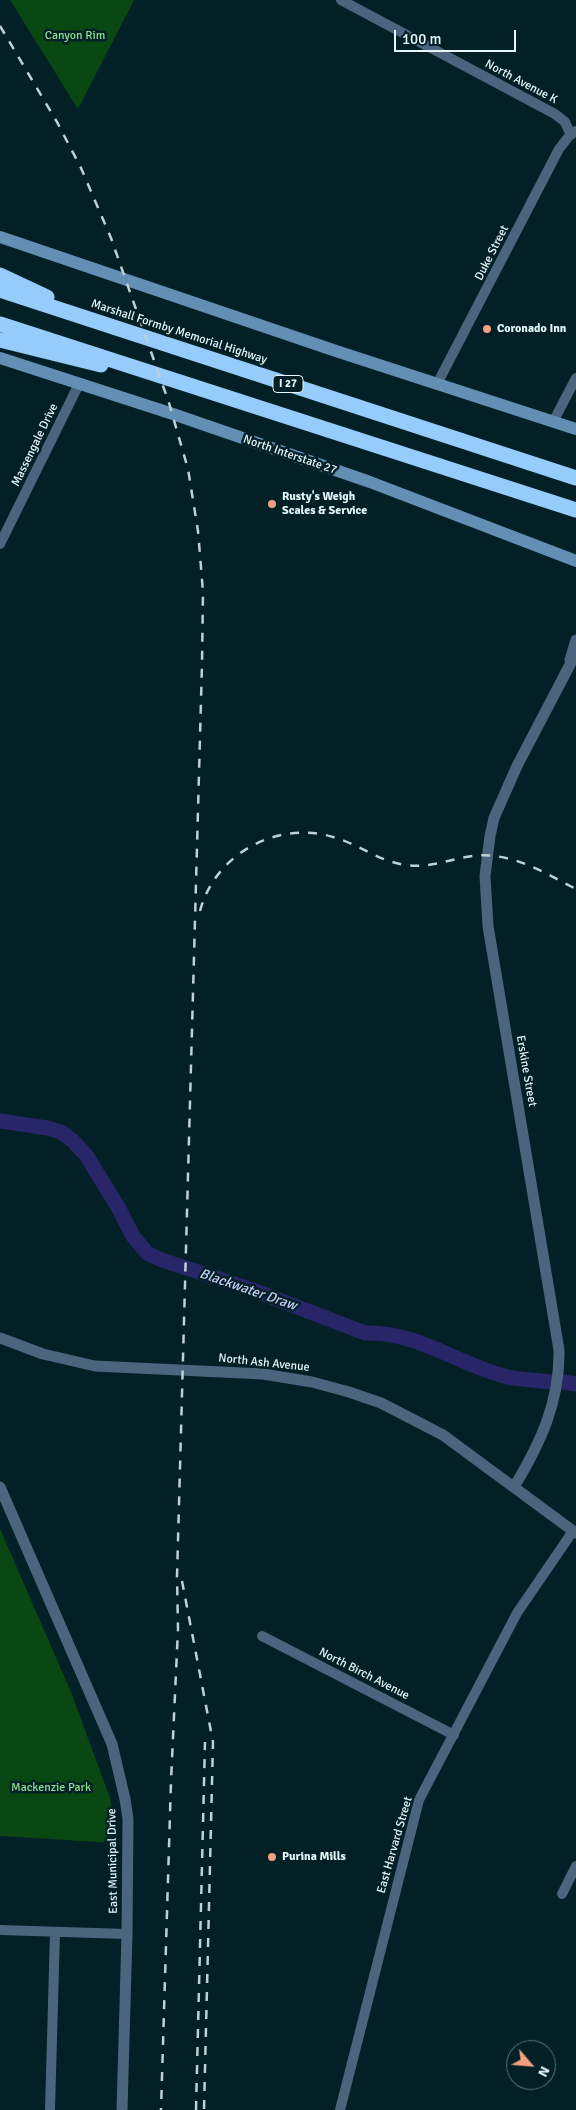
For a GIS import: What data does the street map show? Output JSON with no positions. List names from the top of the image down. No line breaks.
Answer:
{"streets":{"highway":["Marshall Formby Memorial Highway","I 27"],"main road":["North Interstate 27"],"street":["North Avenue K","Duke Street","Massengale Drive","Erskine Street","North Ash Avenue","North Birch Avenue","East Harvard Street","East Municipal Drive"]},"crossings":[["North Avenue K","Duke Street"],["Massengale Drive","North Interstate 27"],["Erskine Street","North Ash Avenue"],["North Ash Avenue","East Harvard Street"],["North Birch Avenue","East Harvard Street"]],"water":["Blackwater Draw"],"parks":["Canyon Rim","Mackenzie Park"],"places":["Coronado Inn","Rusty's Weigh Scales & Service","Purina Mills"],"scale_bar":"100 m","north":"bottom right"}
